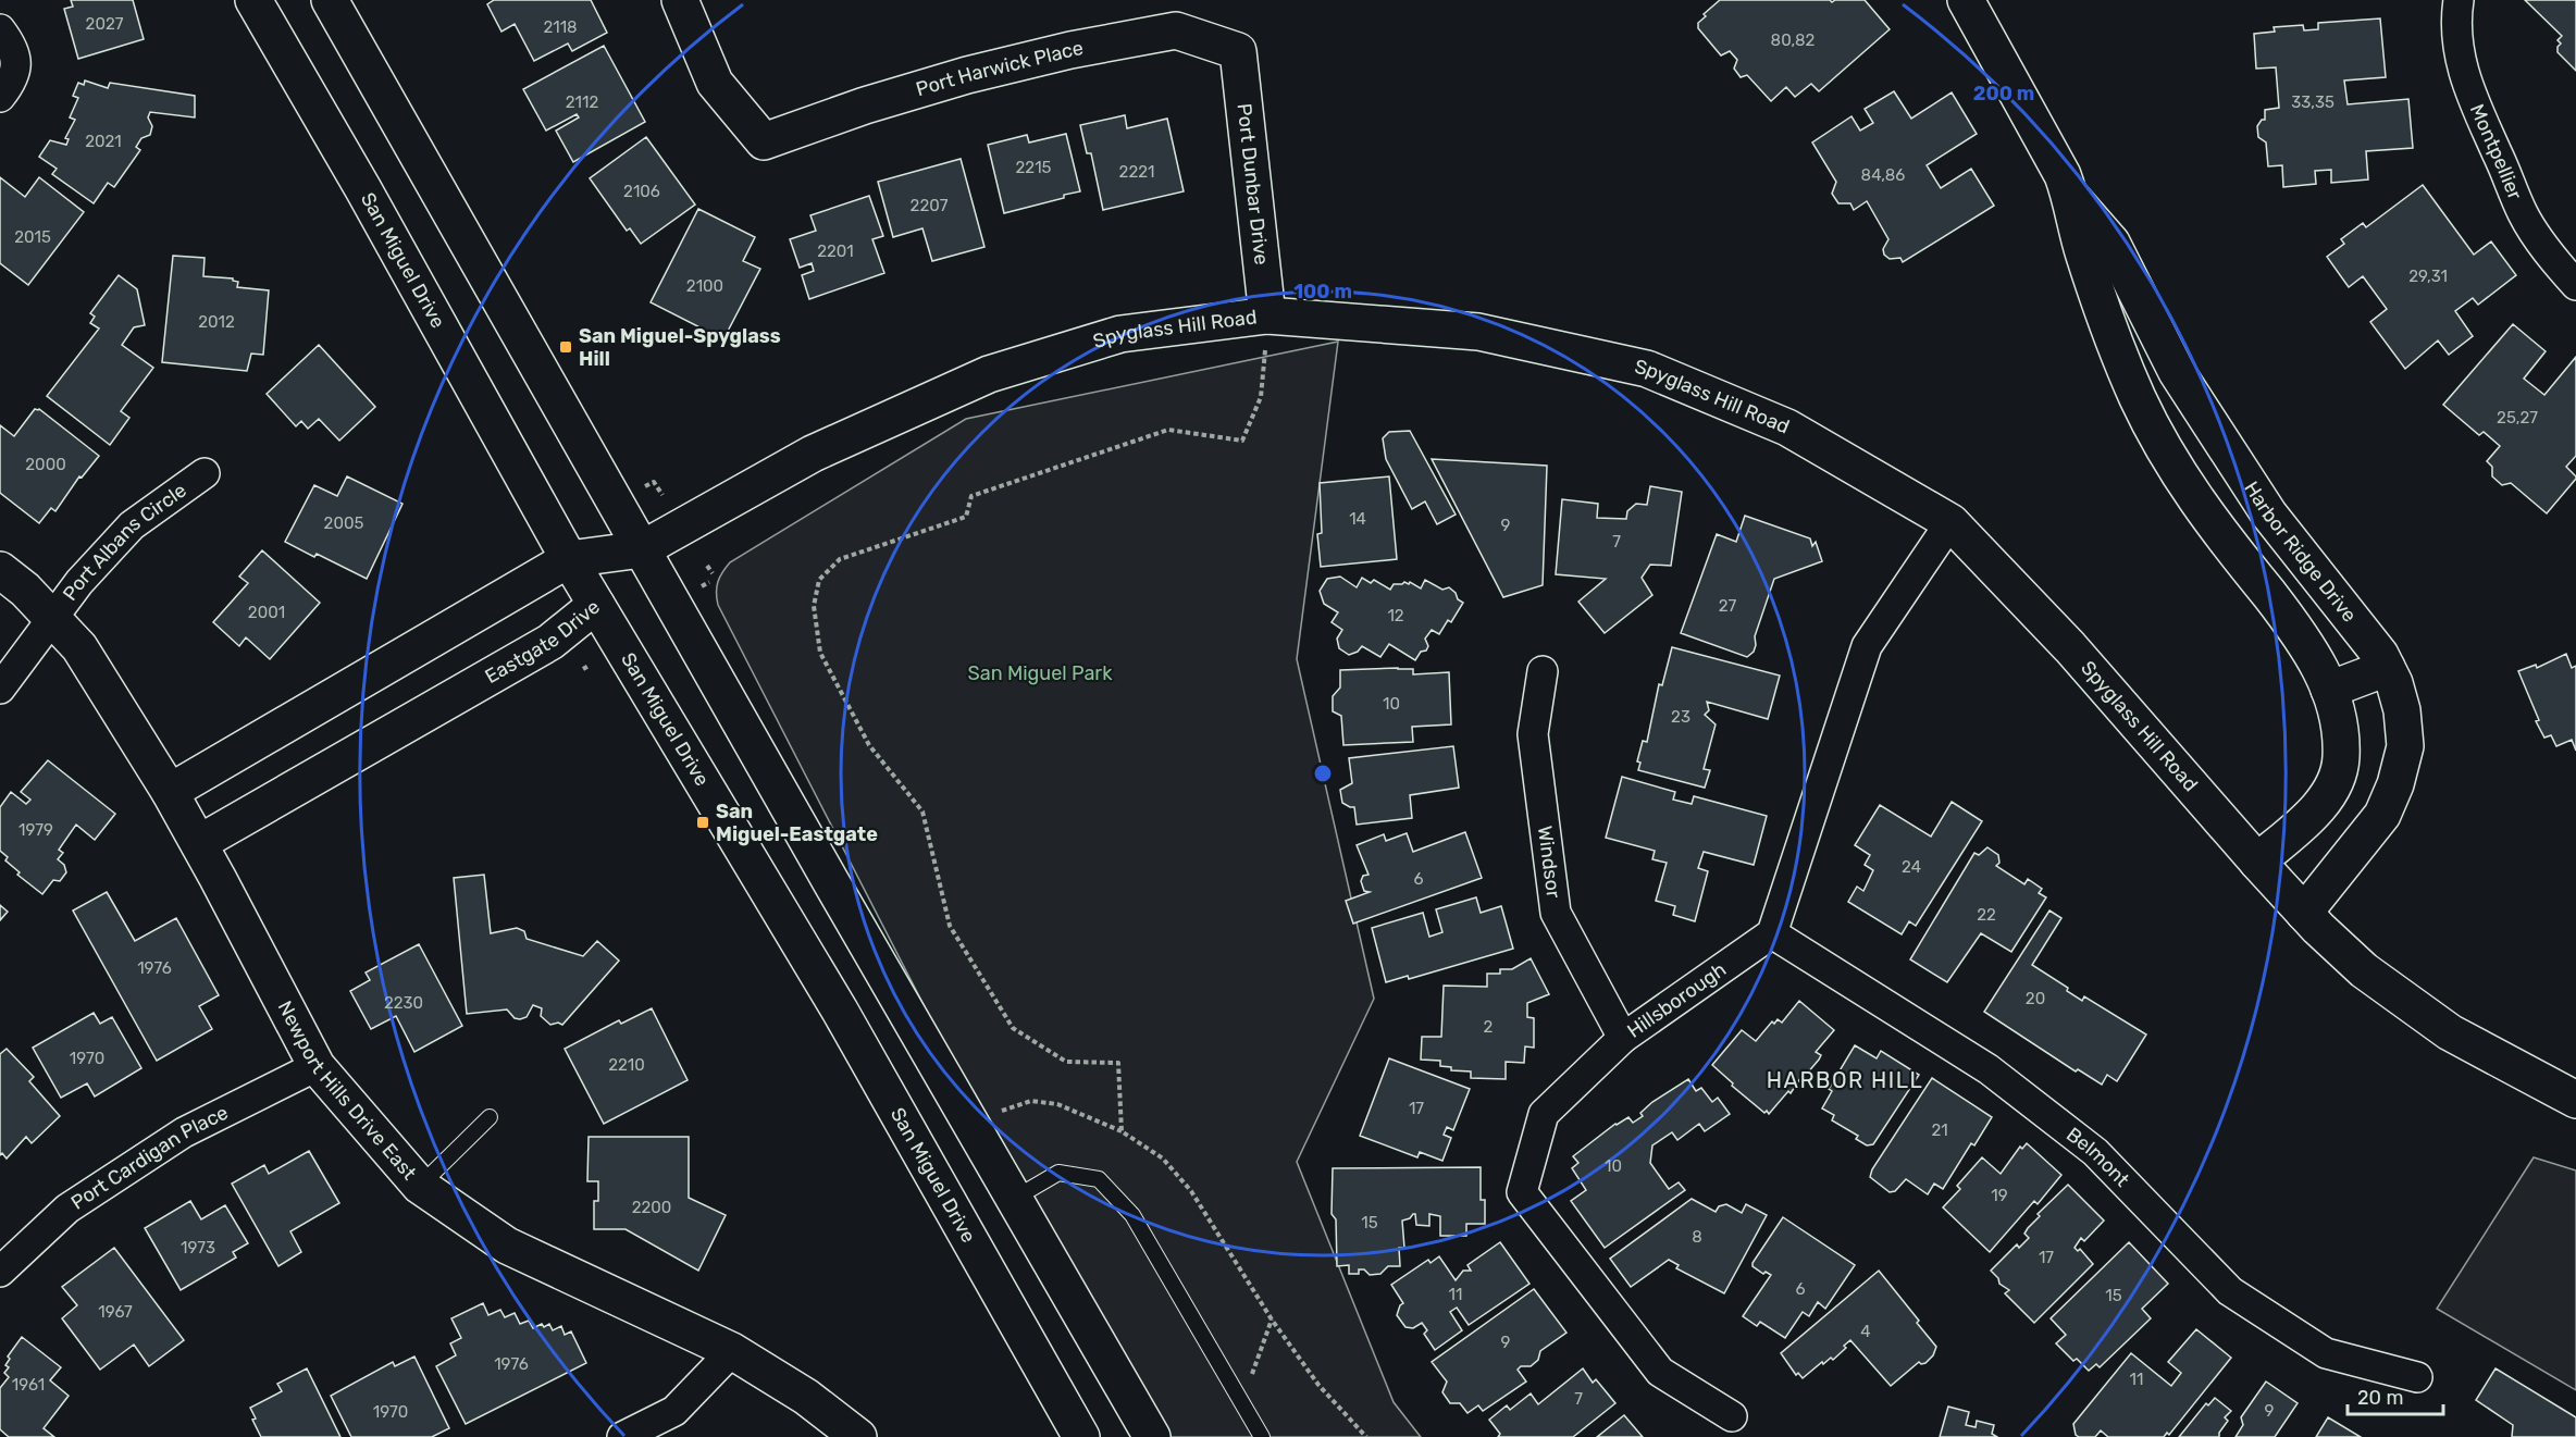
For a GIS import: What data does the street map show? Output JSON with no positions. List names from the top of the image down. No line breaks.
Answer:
{"streets":{"main road":["Port Harwick Place","Port Dunbar Drive","San Miguel Drive","Spyglass Hill Road","Harbor Ridge Drive","Eastgate Drive","Newport Hills Drive East"],"street":["Montpellier","Port Albans Circle","Windsor","Hillsborough","Port Cardigan Place","Belmont"]},"crossings":[["Port Harwick Place","Port Dunbar Drive"],["Port Dunbar Drive","Spyglass Hill Road"],["San Miguel Drive","Eastgate Drive"],["Spyglass Hill Road","Harbor Ridge Drive"],["Spyglass Hill Road","Eastgate Drive"],["Port Albans Circle","Newport Hills Drive East"],["Eastgate Drive","Newport Hills Drive East"],["Windsor","Hillsborough"],["Hillsborough","Belmont"],["Newport Hills Drive East","Port Cardigan Place"]],"districts":["HARBOR HILL"],"parks":["San Miguel Park"],"places":{"transit":["San Miguel-Spyglass Hill","San Miguel-Eastgate"]},"house_numbers":["2027","2118","80,82","2112","33,35","2021","2215","2221","84,86","2106","2207","2015","2201","29,31","2100","2012","25,27","2000","14","2005","9","7","27","2001","12","10","23","1979","24","6","22","1976","20","2230","2","1970","2210","17","21","10","19","2200","15","8","1973","17","6","11","15","1967","4","9","1976","11","1961","7","9","1970"],"scale_bar":"20 m","rings":["200 m","100 m"]}
